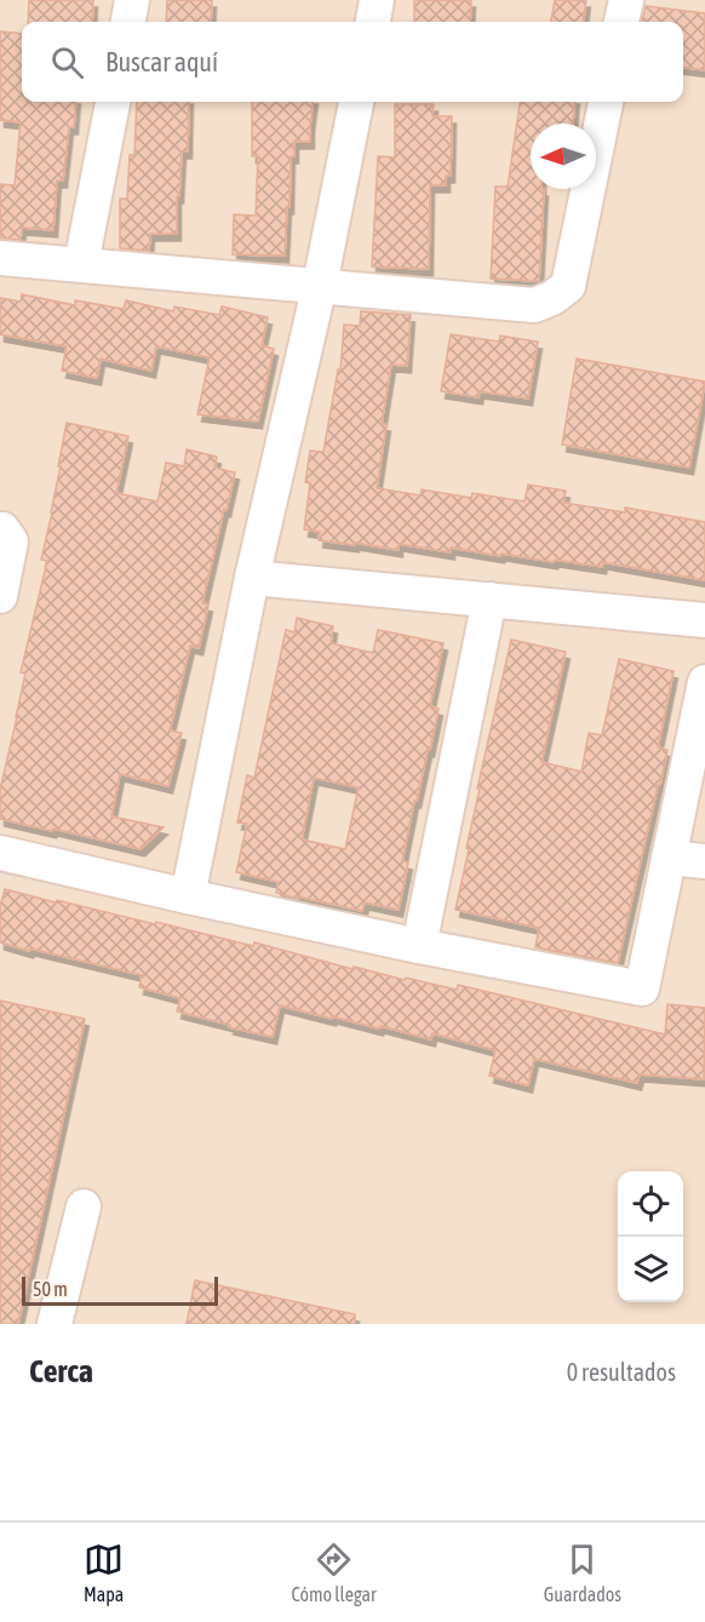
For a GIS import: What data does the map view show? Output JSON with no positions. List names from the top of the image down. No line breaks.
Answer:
{"scale_bar":"50 m","north":"left","page":{"search":"Buscar aquí","scale":"50 m","heading":["Cerca","0 resultados"],"nav":["Mapa","Cómo llegar","Guardados"]}}
